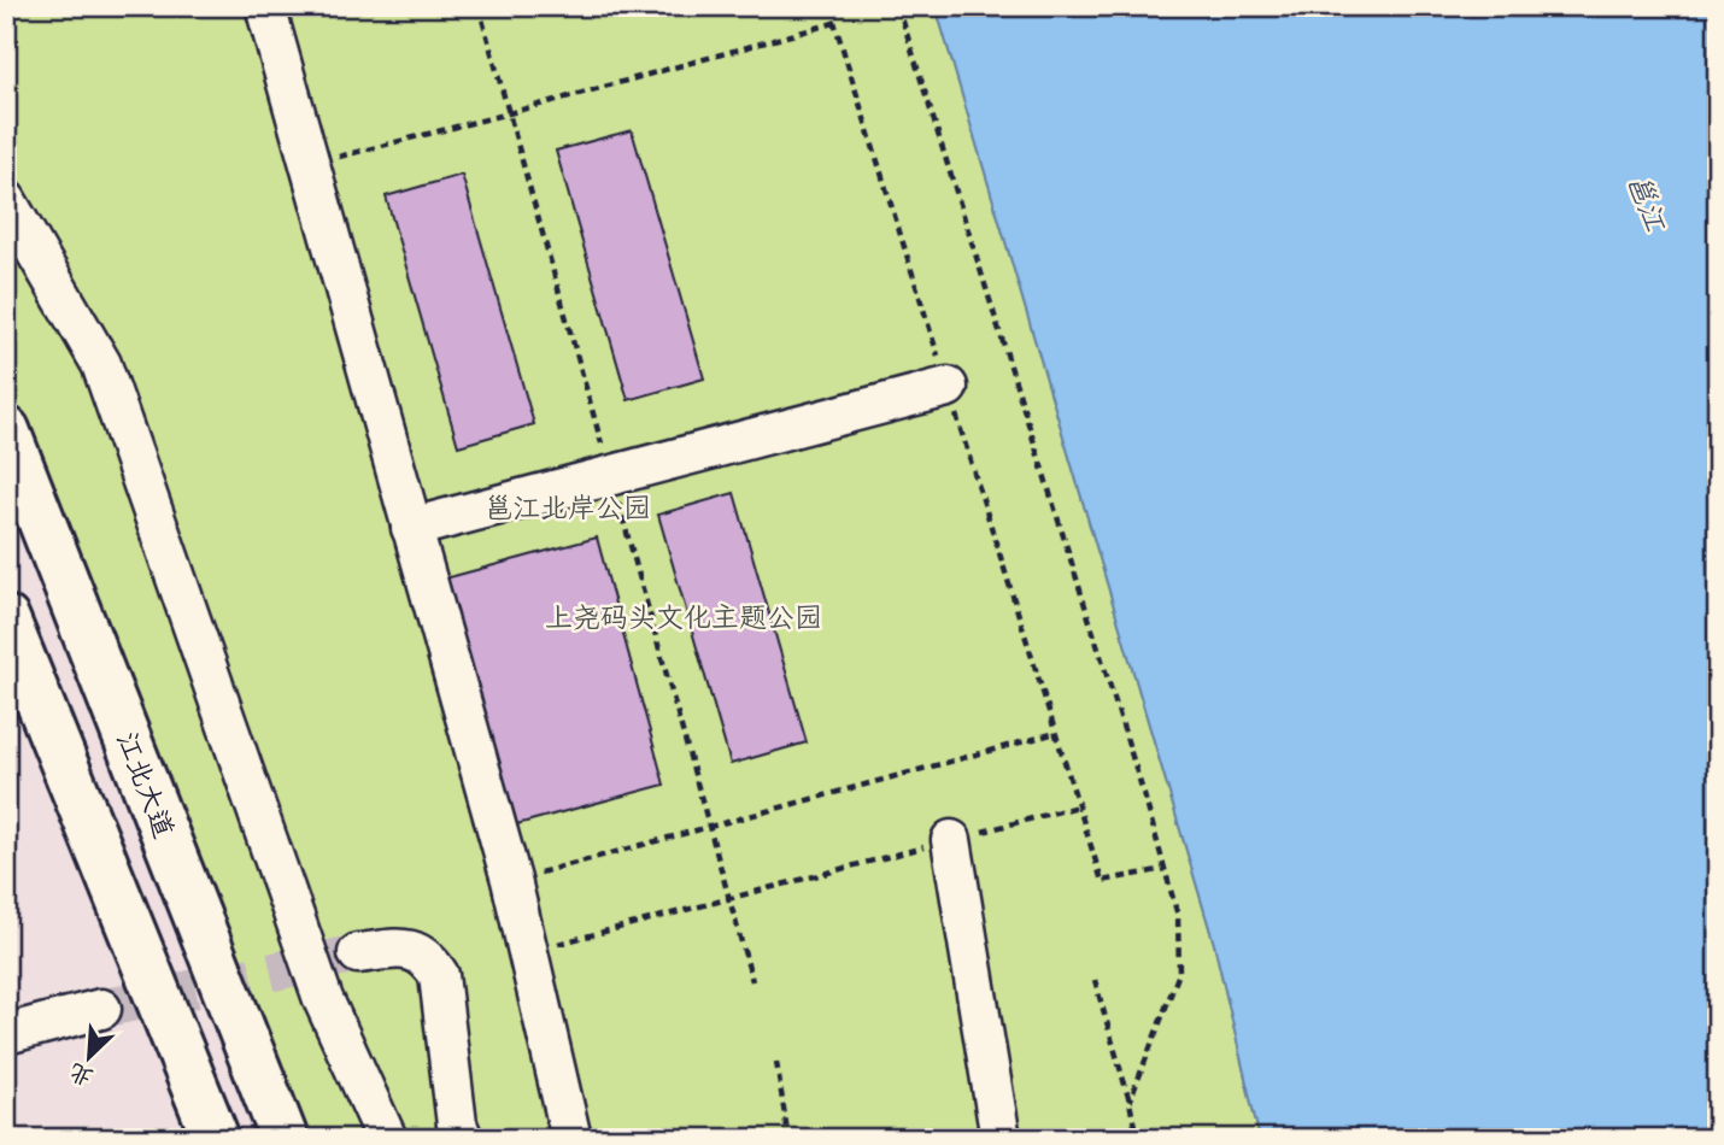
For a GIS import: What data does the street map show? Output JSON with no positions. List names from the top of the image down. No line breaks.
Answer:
{"streets":{"main road":["江北大道"]},"water":["邕江"],"parks":["邕江北岸公园","上尧码头文化主题公园"],"north":"bottom left"}
